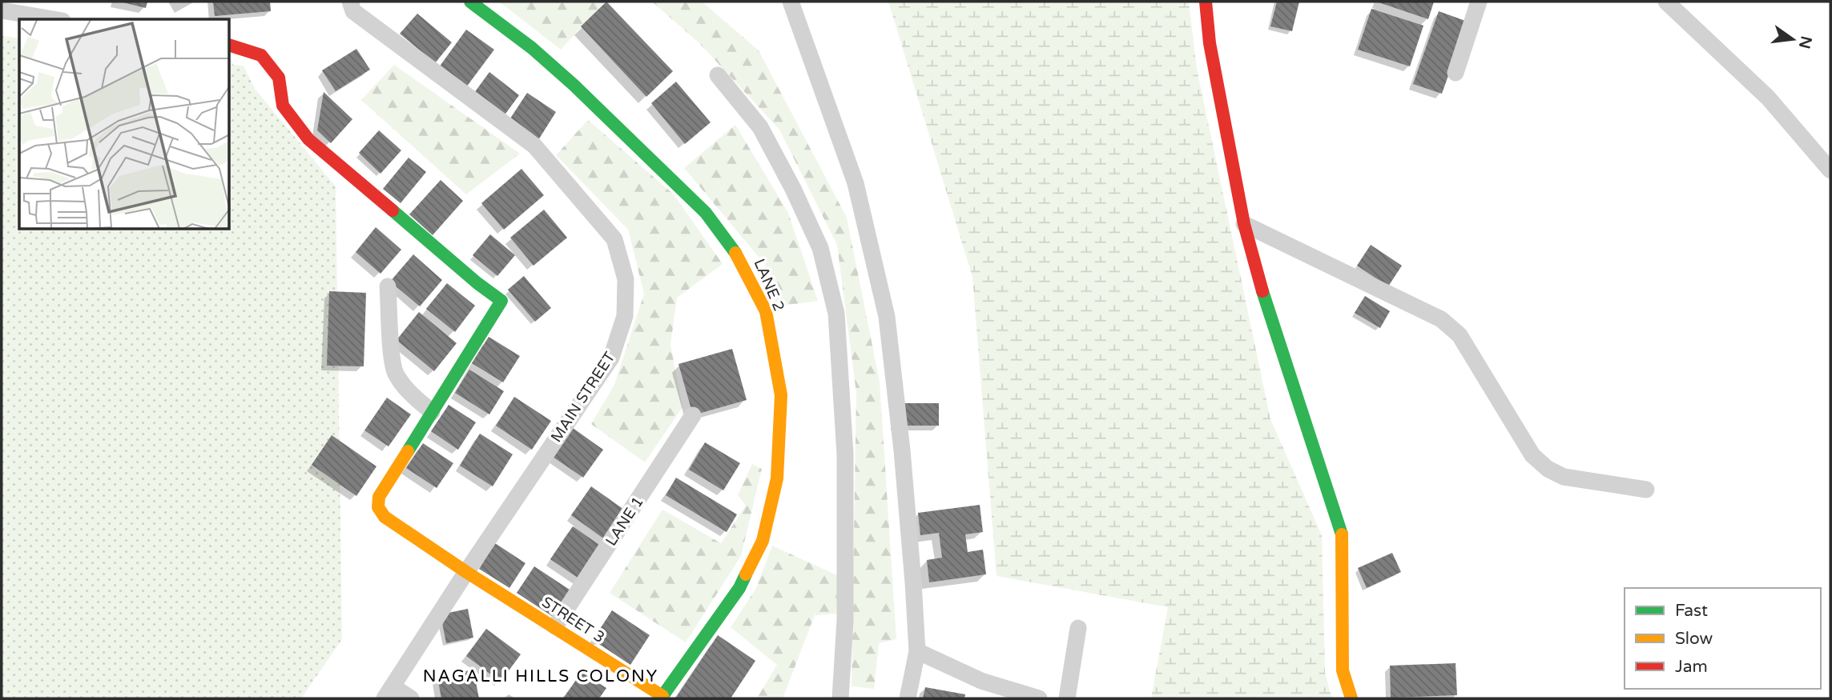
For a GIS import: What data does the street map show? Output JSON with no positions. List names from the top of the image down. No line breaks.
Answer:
{"streets":{"street":["LANE 2","MAIN STREET","LANE 1","STREET 3"]},"crossings":[["LANE 2","STREET 3"],["MAIN STREET","STREET 3"],["LANE 1","STREET 3"]],"districts":["NAGALLI HILLS COLONY"],"legend":["Fast","Slow","Jam"],"north":"right"}
